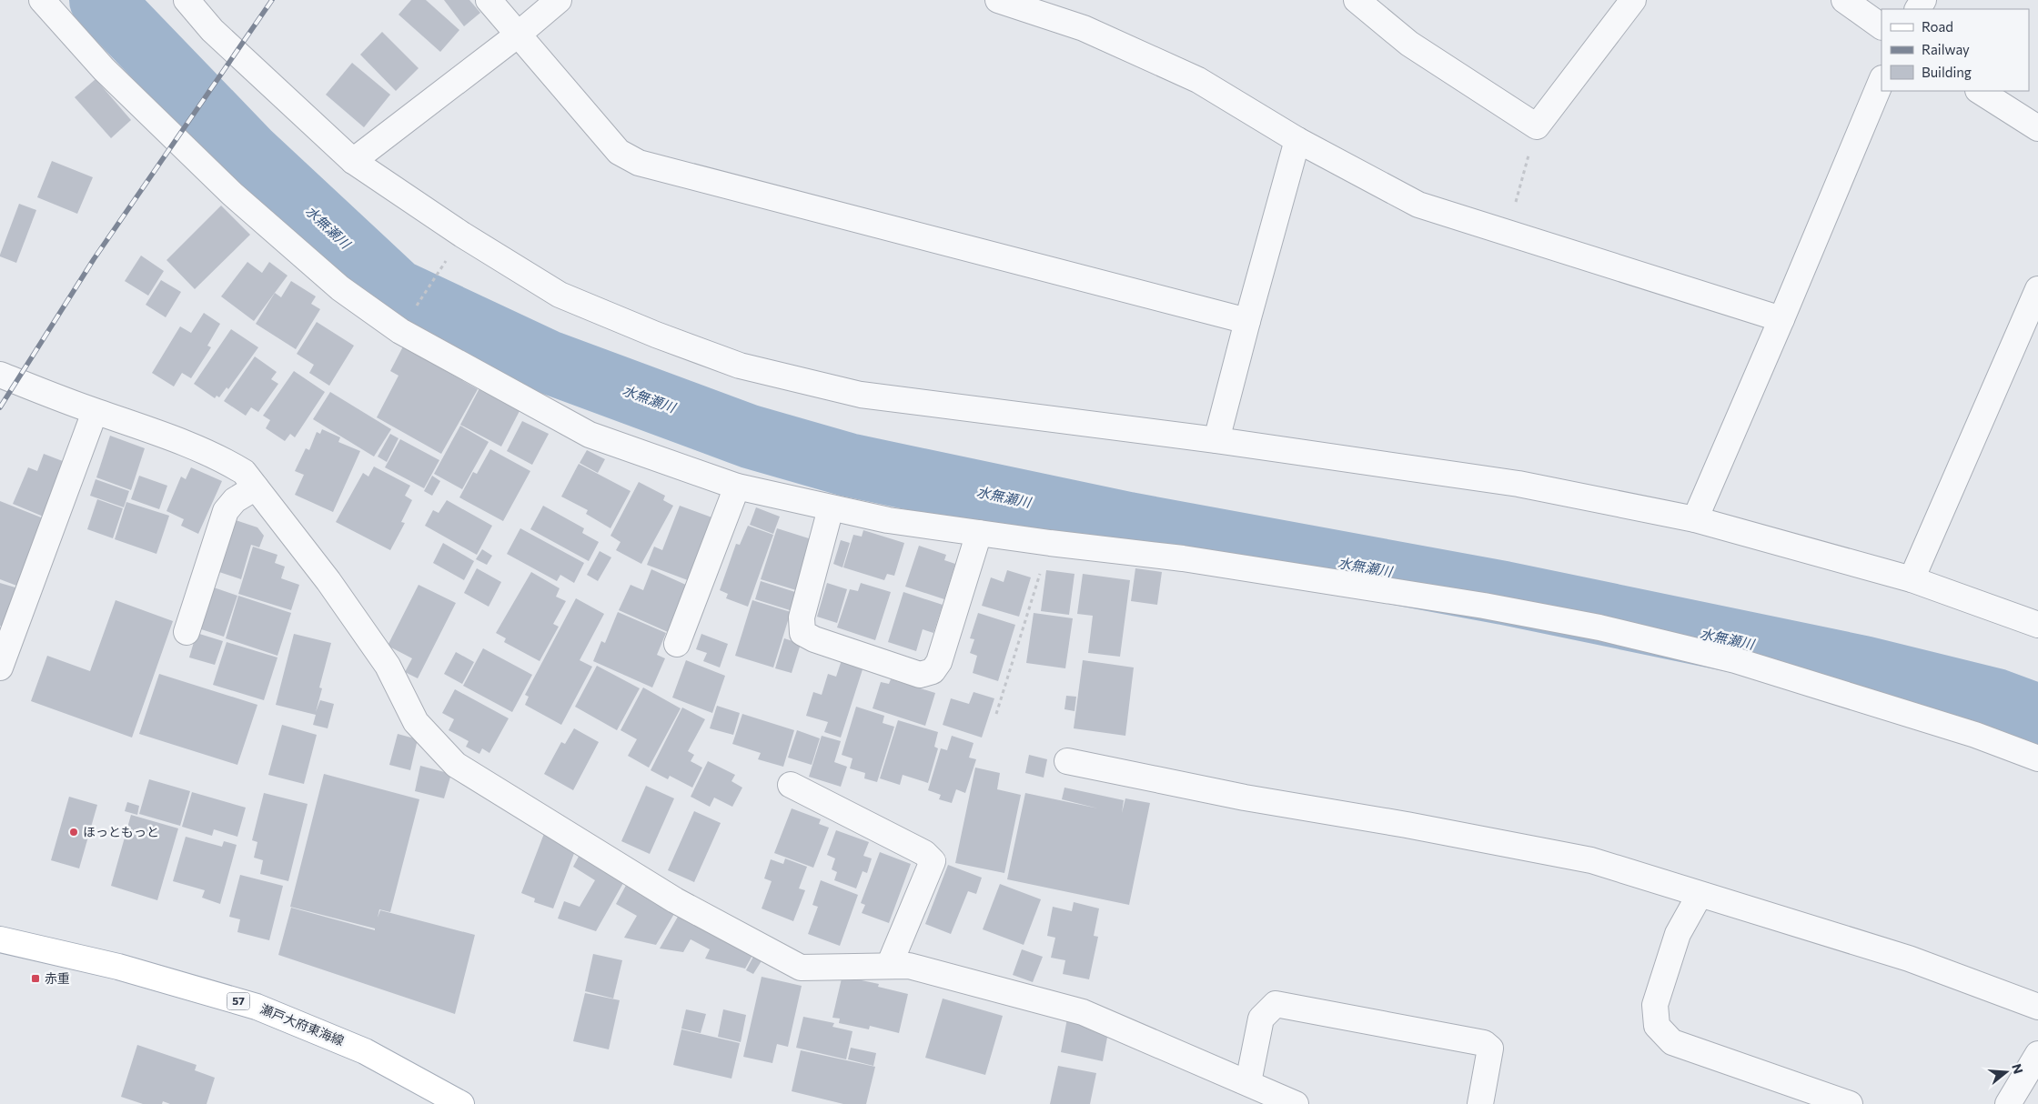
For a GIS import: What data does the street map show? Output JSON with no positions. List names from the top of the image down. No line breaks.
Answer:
{"streets":{"main road":["57","瀬戸大府東海線"]},"water":["水無瀬川"],"places":{"other":["ほっともっと"],"transit":["赤重"]},"legend":["Road","Railway","Building"],"north":"right"}
